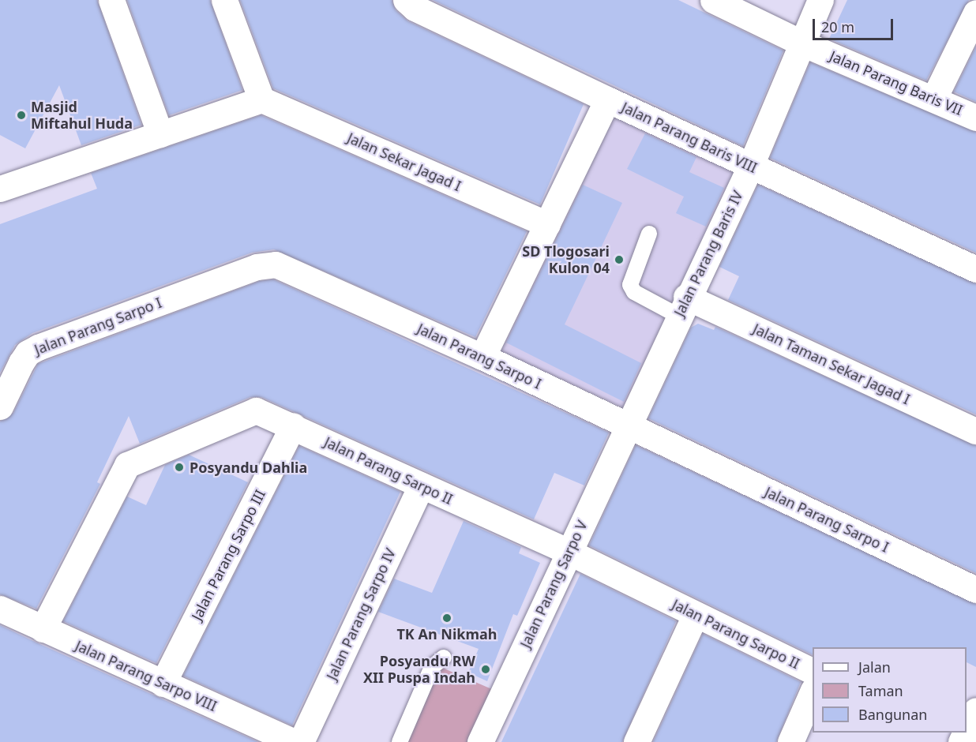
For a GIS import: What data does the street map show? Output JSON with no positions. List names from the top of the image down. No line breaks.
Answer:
{"streets":{"street":["Jalan Parang Baris VII","Jalan Parang Baris VIII","Jalan Sekar Jagad I","Jalan Parang Baris IV","Jalan Parang Sarpo I","Jalan Taman Sekar Jagad I","Jalan Parang Sarpo II","Jalan Parang Sarpo III","Jalan Parang Sarpo V","Jalan Parang Sarpo IV","Jalan Parang Sarpo VIII"]},"crossings":[["Jalan Parang Baris VII","Jalan Parang Baris IV"],["Jalan Parang Baris VIII","Jalan Parang Baris IV"],["Jalan Parang Baris IV","Jalan Parang Sarpo I"],["Jalan Parang Baris IV","Jalan Taman Sekar Jagad I"],["Jalan Parang Baris IV","Jalan Parang Sarpo V"],["Jalan Parang Sarpo I","Jalan Parang Sarpo V"],["Jalan Parang Sarpo II","Jalan Parang Sarpo III"],["Jalan Parang Sarpo II","Jalan Parang Sarpo V"],["Jalan Parang Sarpo II","Jalan Parang Sarpo IV"],["Jalan Parang Sarpo II","Jalan Parang Sarpo VIII"],["Jalan Parang Sarpo III","Jalan Parang Sarpo VIII"]],"places":["Masjid Miftahul Huda","SD Tlogosari Kulon 04","Posyandu Dahlia","TK An Nikmah","Posyandu RW XII Puspa Indah"],"legend":["Jalan","Taman","Bangunan"],"scale_bar":"20 m"}
